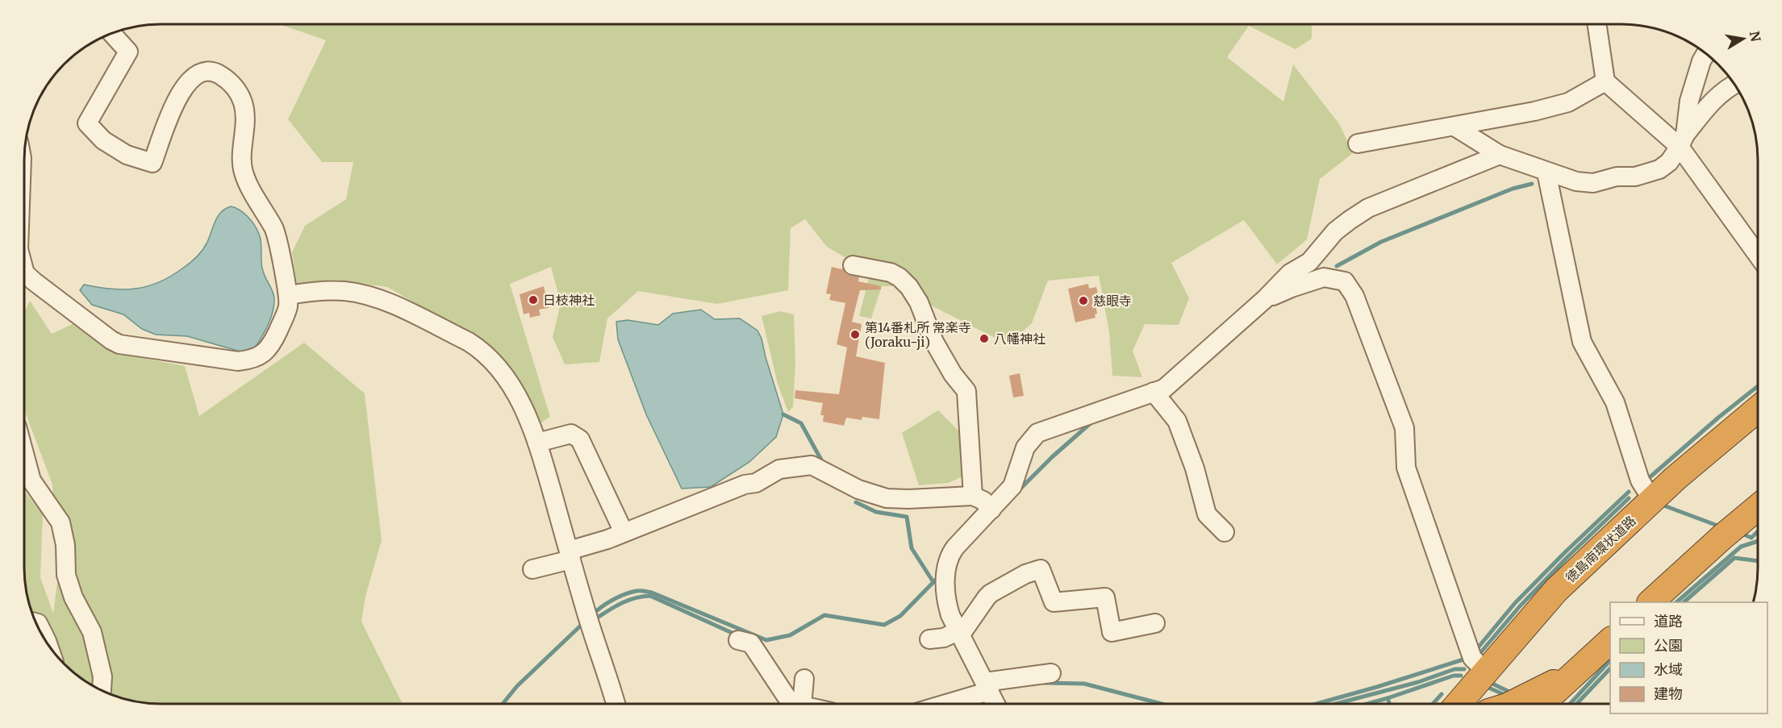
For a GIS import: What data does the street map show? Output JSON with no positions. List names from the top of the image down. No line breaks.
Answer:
{"streets":{"highway":["徳島南環状道路"]},"places":["日枝神社","慈眼寺","第14番札所 常楽寺 (Joraku-ji)","八幡神社"],"legend":["道路","公園","水域","建物"],"north":"right"}
